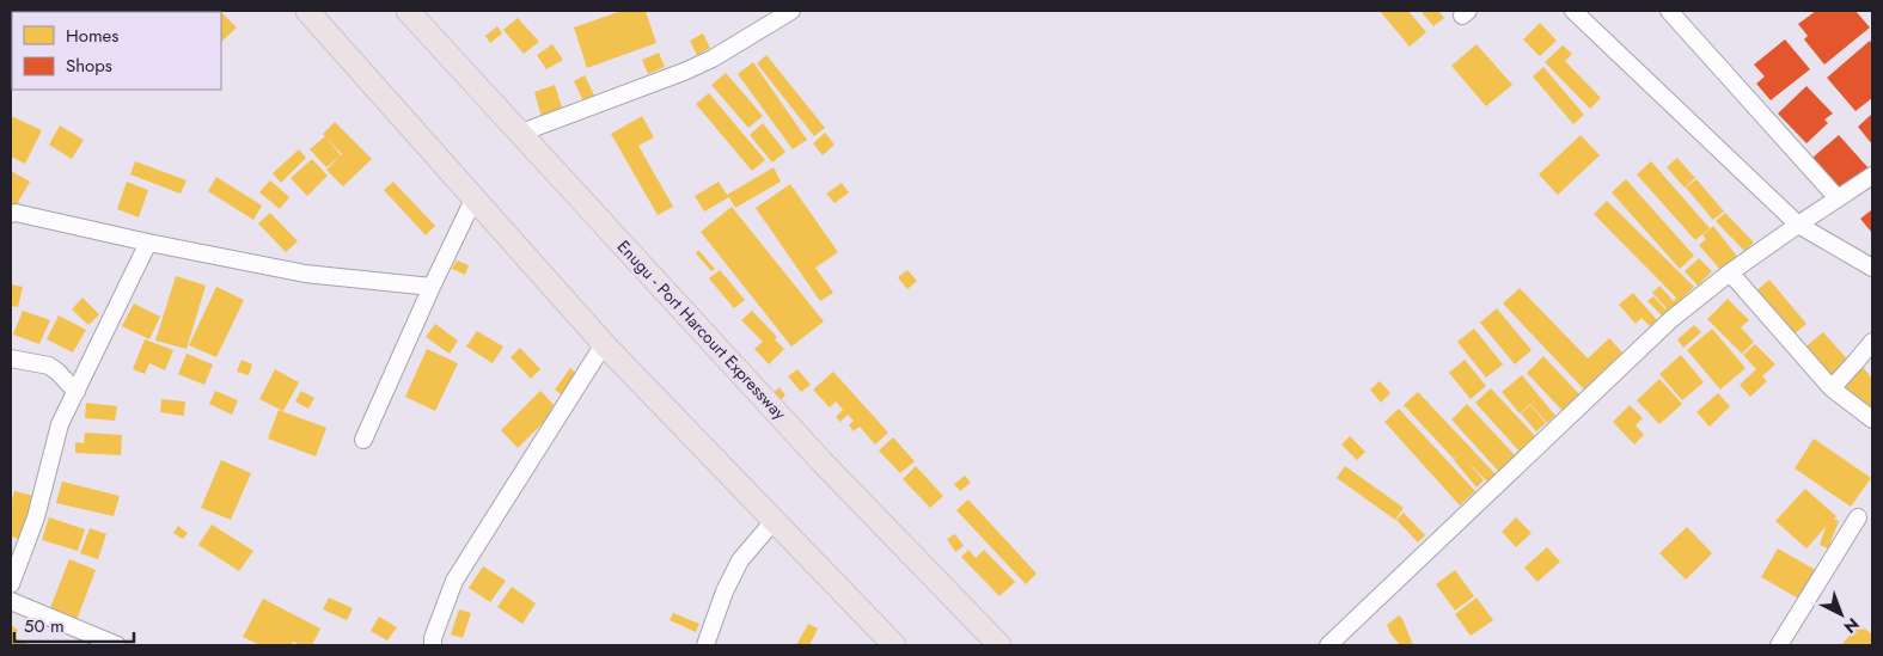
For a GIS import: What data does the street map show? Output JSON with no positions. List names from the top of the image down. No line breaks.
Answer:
{"streets":{"highway":["Enugu - Port Harcourt Expressway"]},"legend":["Homes","Shops"],"scale_bar":"50 m","north":"bottom right"}
